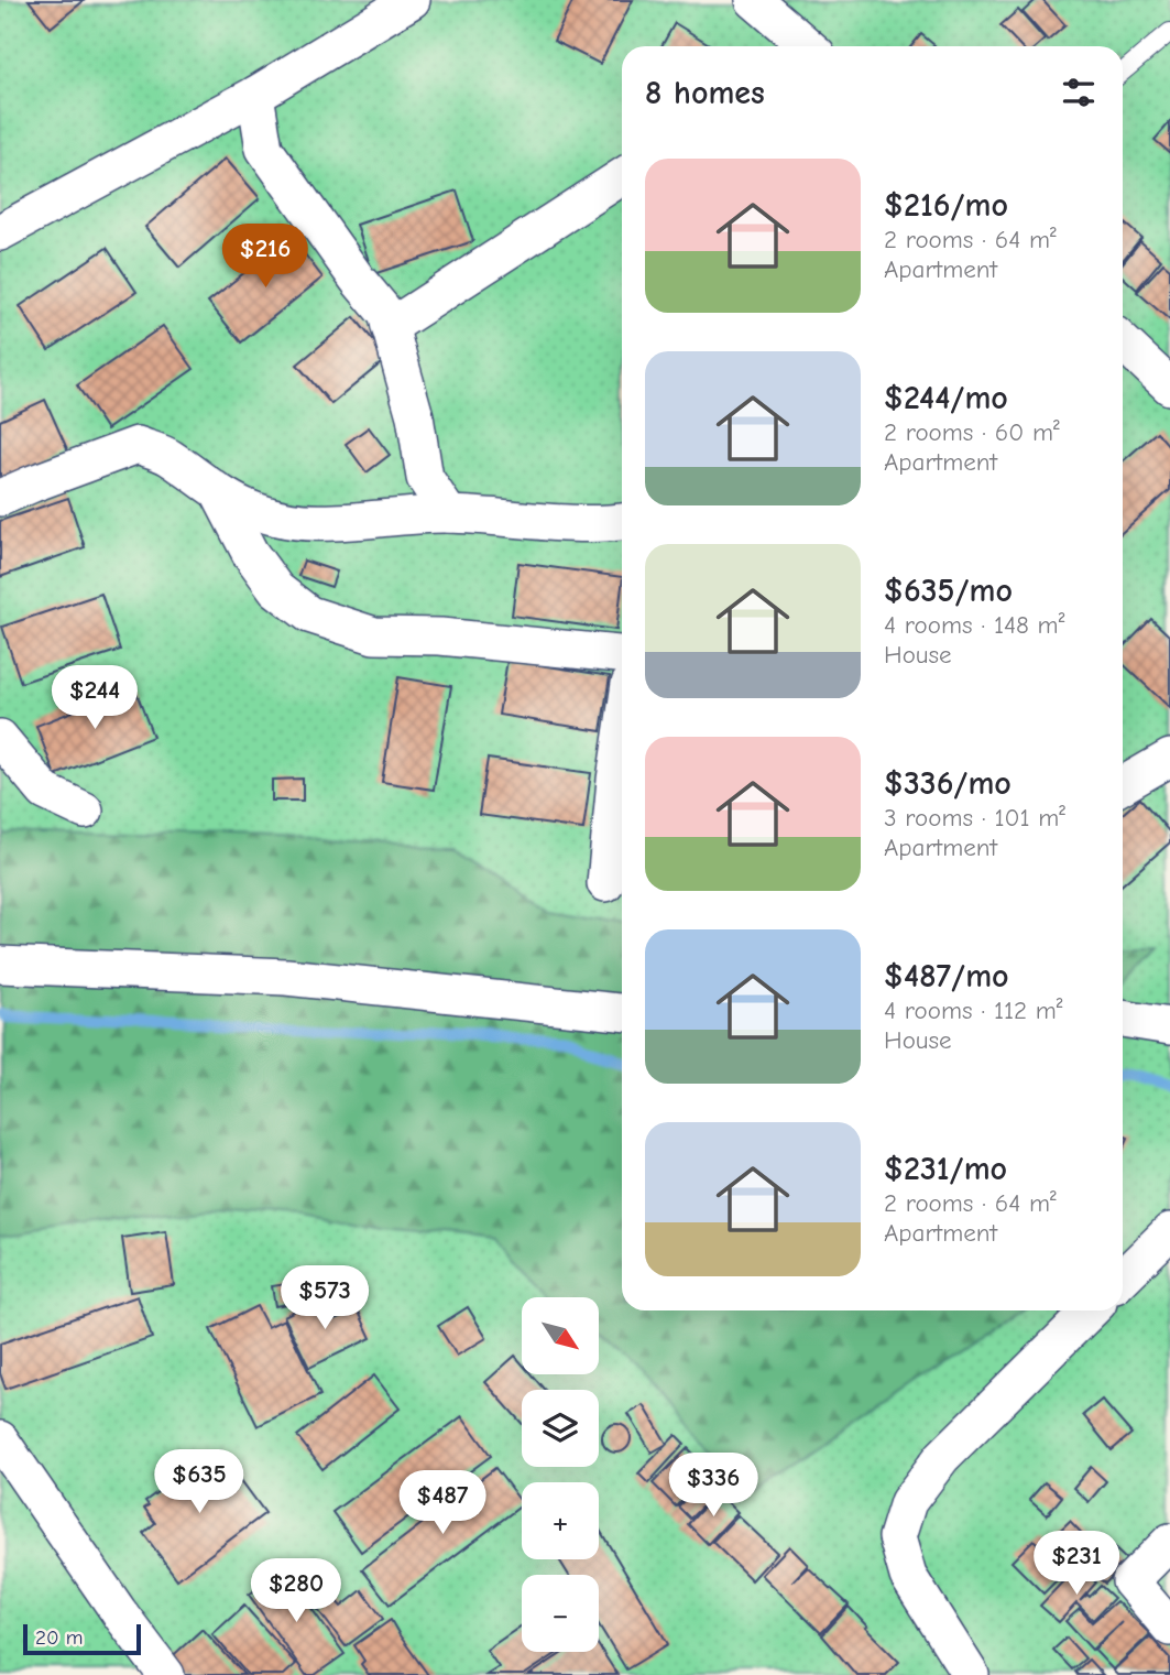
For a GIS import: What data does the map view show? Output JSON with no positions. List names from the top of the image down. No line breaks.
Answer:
{"scale_bar":"20 m","north":"bottom right","page":{"heading":"8 homes","list":[{"name":"$216/mo","note":"2 rooms · 64 m² · Apartment"},{"name":"$244/mo","note":"2 rooms · 60 m² · Apartment"},{"name":"$635/mo","note":"4 rooms · 148 m² · House"},{"name":"$336/mo","note":"3 rooms · 101 m² · Apartment"},{"name":"$487/mo","note":"4 rooms · 112 m² · House"},{"name":"$231/mo","note":"2 rooms · 64 m² · Apartment"}],"price":["$216","$244","$573","$635","$336","$487","$231","$280"],"map_buttons":["+","−"],"scale":"20 m"}}
